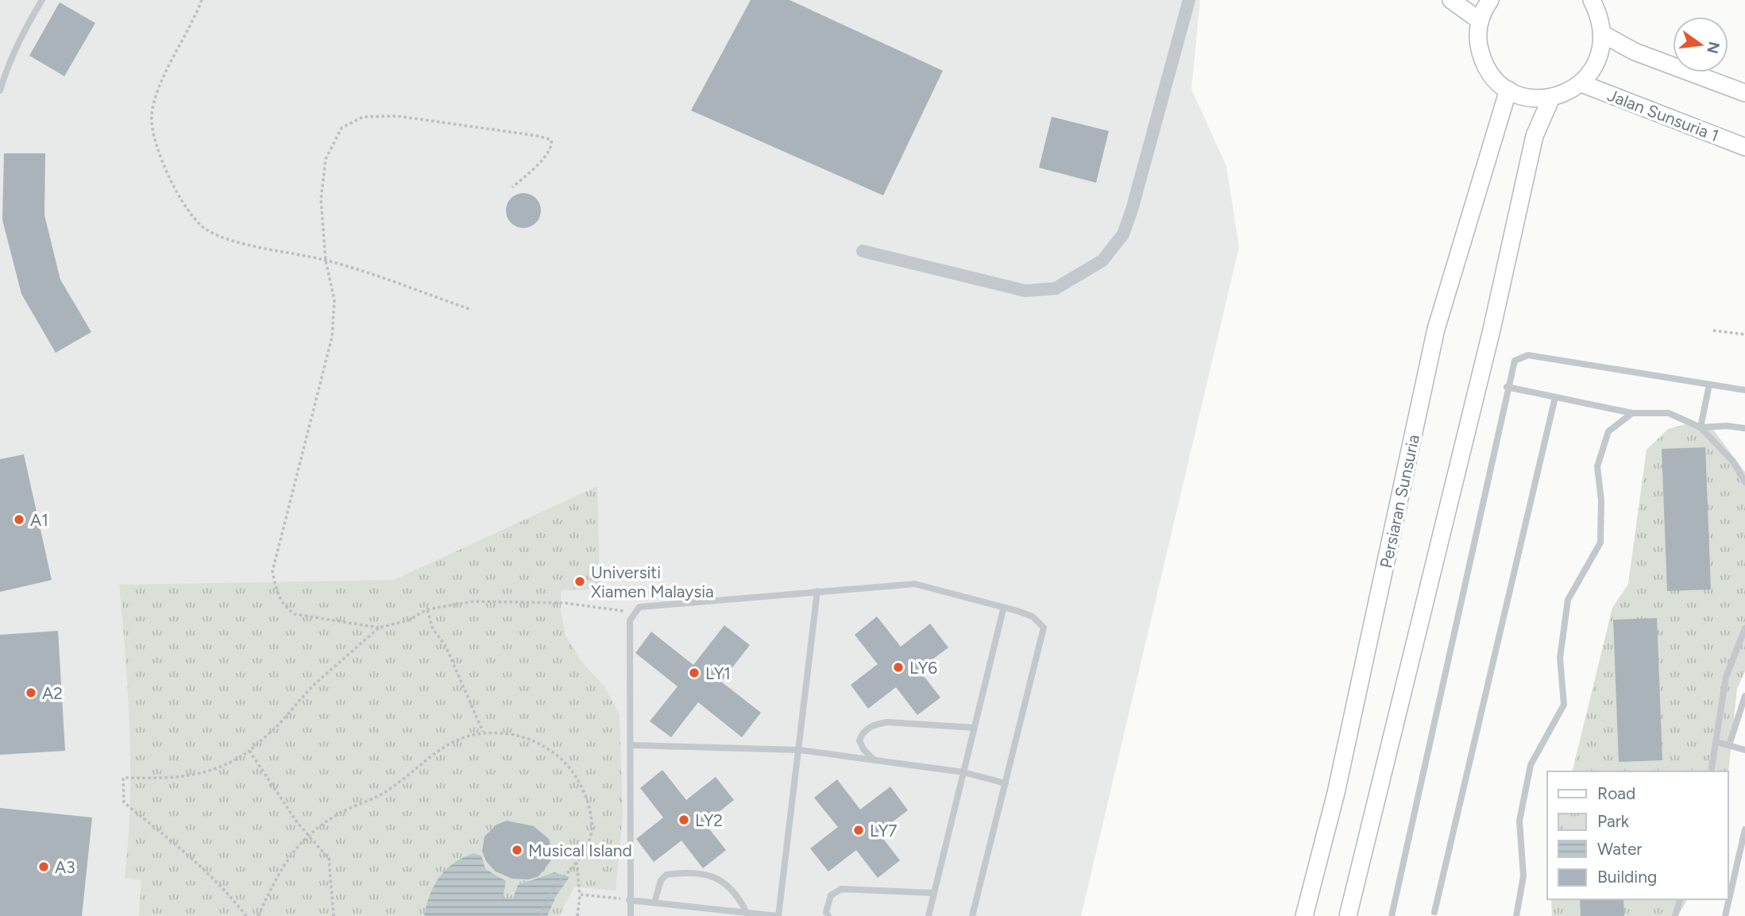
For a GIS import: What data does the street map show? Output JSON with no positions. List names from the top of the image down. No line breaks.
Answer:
{"streets":{"street":["Jalan Sunsuria 1","Persiaran Sunsuria"]},"places":["A1","Universiti Xiamen Malaysia","LY6","LY1","A2","LY2","LY7","Musical Island","A3"],"legend":["Road","Park","Water","Building"],"north":"right"}
